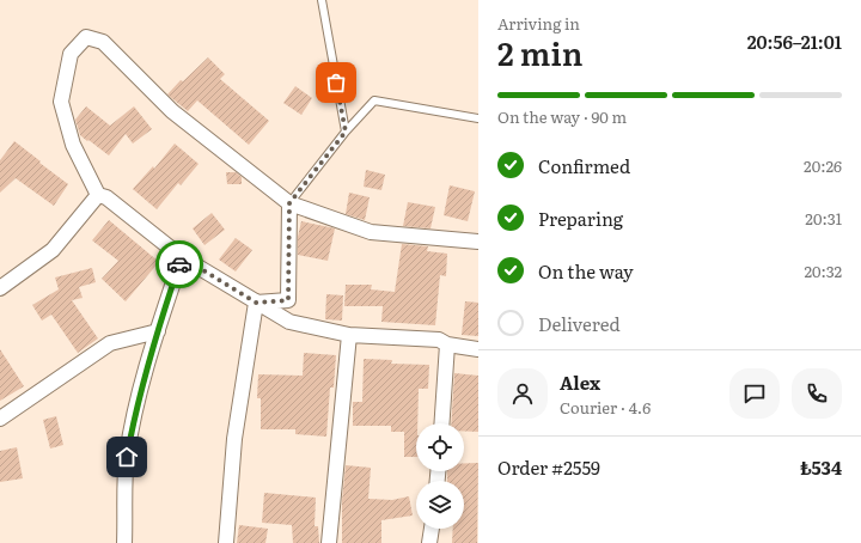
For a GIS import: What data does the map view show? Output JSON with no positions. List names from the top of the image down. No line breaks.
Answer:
{"page":{"heading":["2 min","Arriving in","20:56–21:01"],"panel":["Alex","Courier · 4.6","Order #2559","₺534"],"bar":"On the way · 90 m","list":[["Confirmed","20:26"],["Preparing","20:31"],["On the way","20:32"],"Delivered"]}}
